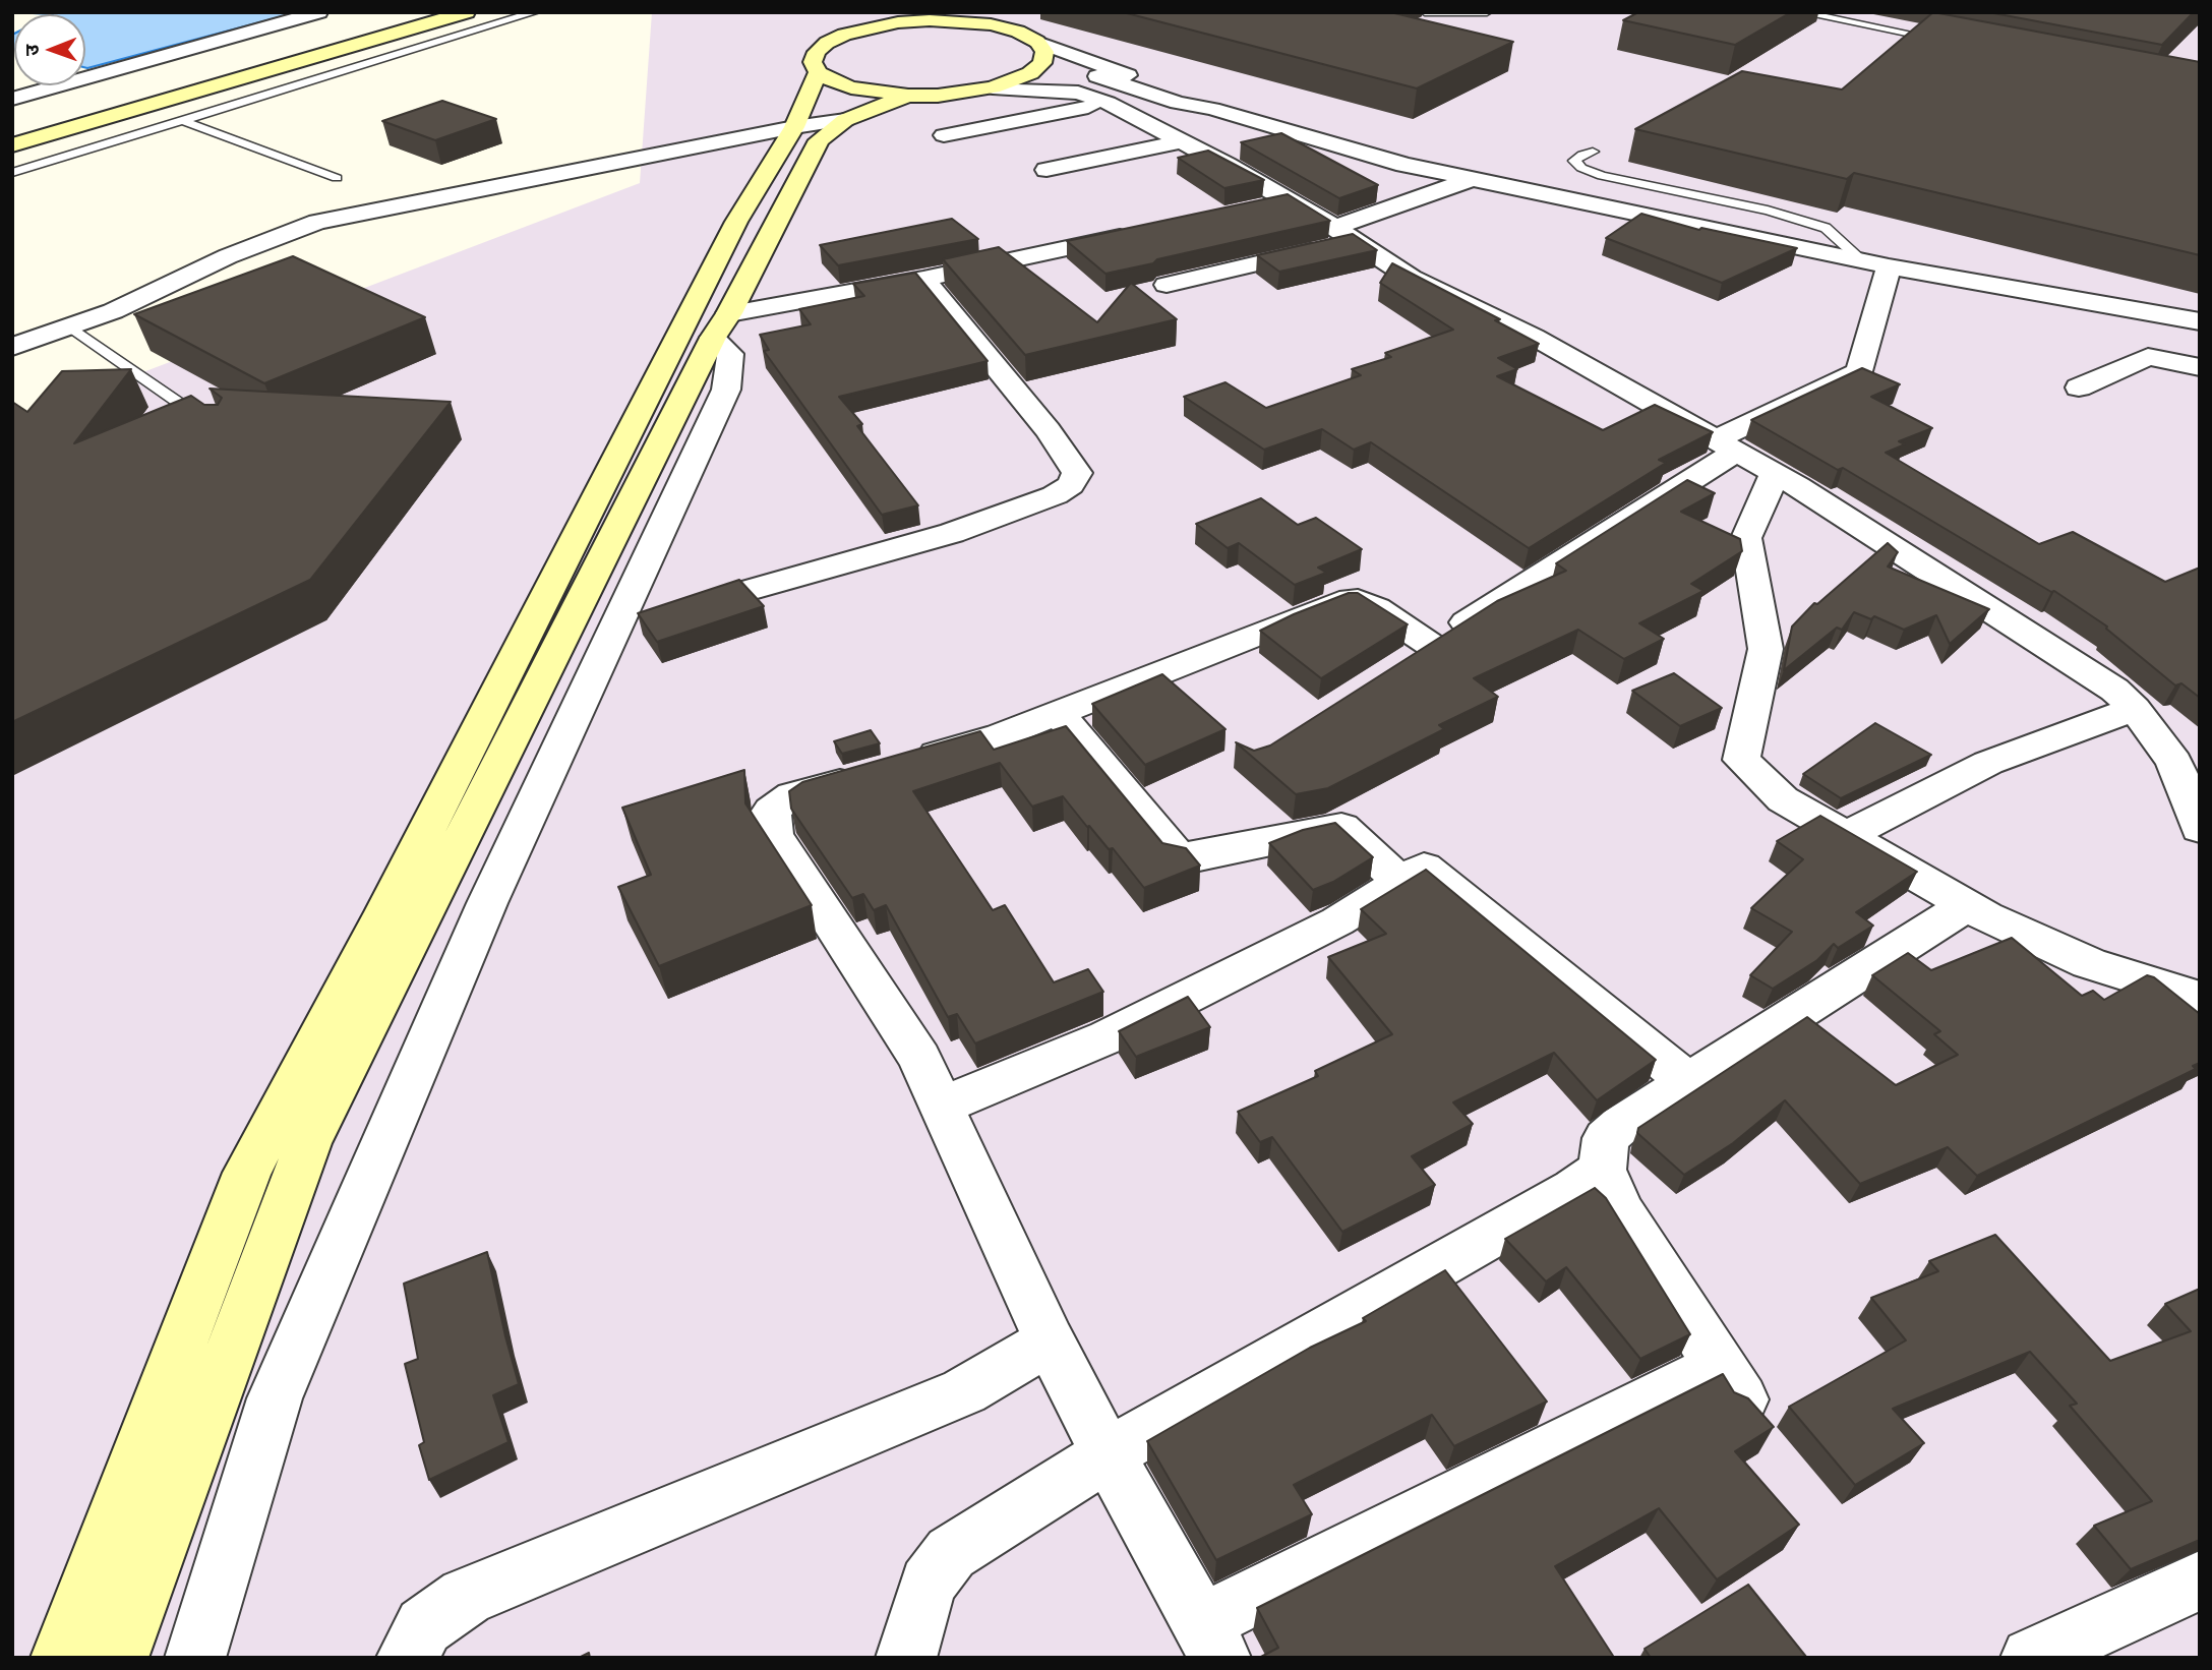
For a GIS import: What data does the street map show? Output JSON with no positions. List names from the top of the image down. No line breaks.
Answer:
{"north":"left"}
